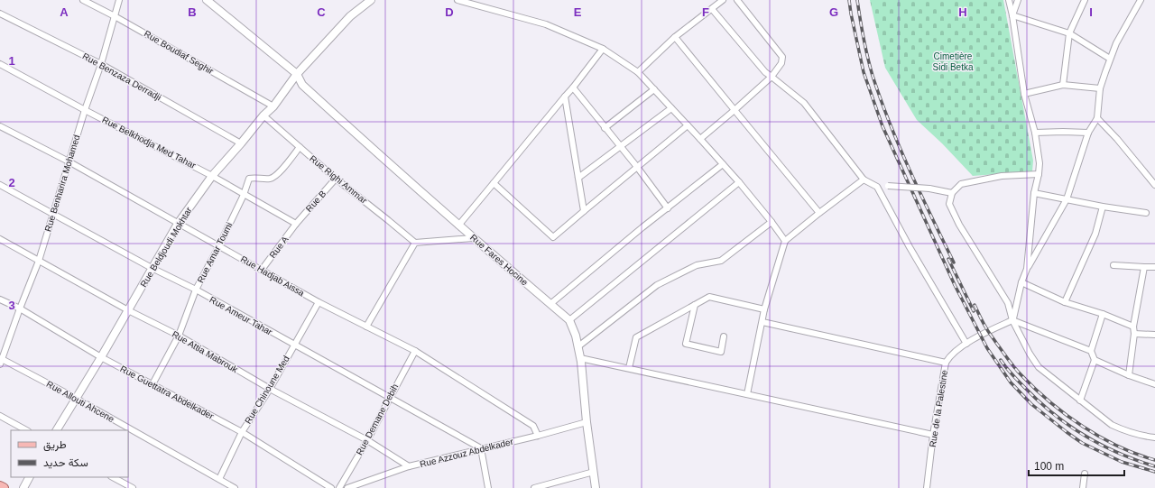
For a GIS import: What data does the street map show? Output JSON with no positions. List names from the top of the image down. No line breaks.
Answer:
{"streets":{"street":["Rue Boudiaf Seghir","Rue Benzaza Derradji","Rue Belkhodja Med Tahar","Rue Righi Ammar","Rue Benharira Mohamed","Rue B","Rue Beldjoudi Mokhtar","Rue A","Rue Amar Toumi","Rue Fares Hocine","Rue Hadjab Aissa","Rue Ameur Tahar","Rue Attia Mabrouk","Rue Chinoune Med","Rue Guettatra Abdelkader","Rue Allouti Ahcene","Rue de la Palestine","Rue Demane Debih","Rue Azzouz Abdelkader"]},"crossings":[["Rue Boudiaf Seghir","Rue Benharira Mohamed"],["Rue Boudiaf Seghir","Rue Beldjoudi Mokhtar"],["Rue Benzaza Derradji","Rue Benharira Mohamed"],["Rue Benzaza Derradji","Rue Beldjoudi Mokhtar"],["Rue Belkhodja Med Tahar","Rue Benharira Mohamed"],["Rue Belkhodja Med Tahar","Rue B"],["Rue Belkhodja Med Tahar","Rue Beldjoudi Mokhtar"],["Rue Belkhodja Med Tahar","Rue A"],["Rue Belkhodja Med Tahar","Rue Amar Toumi"],["Rue Righi Ammar","Rue B"],["Rue Righi Ammar","Rue Beldjoudi Mokhtar"],["Rue Righi Ammar","Rue Amar Toumi"],["Rue Benharira Mohamed","Rue Hadjab Aissa"],["Rue Benharira Mohamed","Rue Ameur Tahar"],["Rue Benharira Mohamed","Rue Attia Mabrouk"],["Rue Benharira Mohamed","Rue Guettatra Abdelkader"],["Rue Benharira Mohamed","Rue Allouti Ahcene"],["Rue B","Rue A"],["Rue Beldjoudi Mokhtar","Rue Fares Hocine"],["Rue Beldjoudi Mokhtar","Rue Hadjab Aissa"],["Rue Beldjoudi Mokhtar","Rue Ameur Tahar"],["Rue Beldjoudi Mokhtar","Rue Attia Mabrouk"],["Rue Beldjoudi Mokhtar","Rue Guettatra Abdelkader"],["Rue Beldjoudi Mokhtar","Rue Allouti Ahcene"],["Rue A","Rue Hadjab Aissa"],["Rue Amar Toumi","Rue Hadjab Aissa"],["Rue Amar Toumi","Rue Ameur Tahar"],["Rue Amar Toumi","Rue Attia Mabrouk"],["Rue Amar Toumi","Rue Guettatra Abdelkader"],["Rue Fares Hocine","Rue Azzouz Abdelkader"],["Rue Hadjab Aissa","Rue Chinoune Med"],["Rue Hadjab Aissa","Rue Demane Debih"],["Rue Hadjab Aissa","Rue Azzouz Abdelkader"],["Rue Ameur Tahar","Rue Chinoune Med"],["Rue Ameur Tahar","Rue Demane Debih"],["Rue Ameur Tahar","Rue Azzouz Abdelkader"],["Rue Attia Mabrouk","Rue Chinoune Med"],["Rue Attia Mabrouk","Rue Demane Debih"],["Rue Attia Mabrouk","Rue Azzouz Abdelkader"],["Rue Chinoune Med","Rue Guettatra Abdelkader"],["Rue Chinoune Med","Rue Allouti Ahcene"]],"parks":["Cimetière Sidi Betka"],"legend":["طريق","سكة حديد"],"scale_bar":"100 m","grid":{"columns":["A","B","C","D","E","F","G","H","I"],"rows":["1","2","3"]}}
